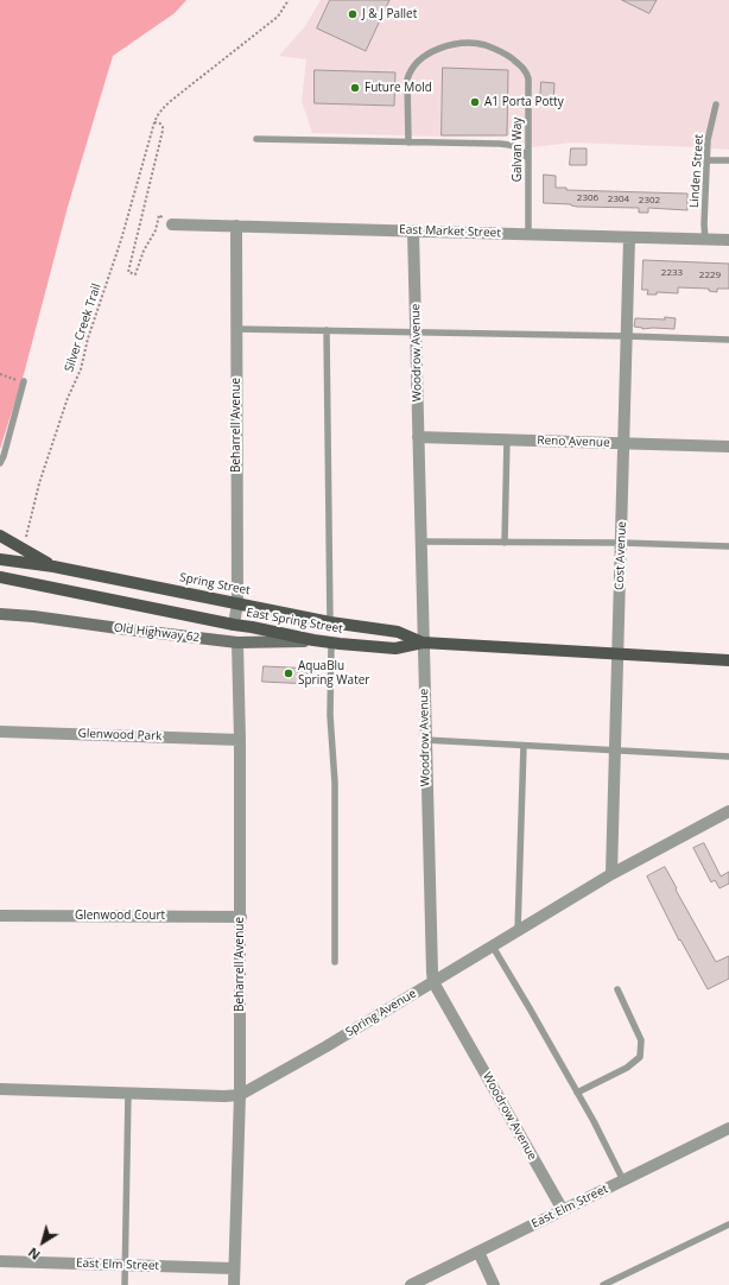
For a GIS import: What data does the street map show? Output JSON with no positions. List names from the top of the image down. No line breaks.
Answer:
{"streets":{"main road":["Spring Street","East Spring Street"],"street":["East Market Street","Woodrow Avenue","Beharrell Avenue","Reno Avenue","Cost Avenue","Old Highway 62","Glenwood Park","Glenwood Court","Spring Avenue","East Elm Street"],"lane":["Galvan Way","Linden Street"],"path":["Silver Creek Trail"]},"crossings":[["Galvan Way","East Market Street"],["Linden Street","East Market Street"],["East Market Street","Woodrow Avenue"],["East Market Street","Beharrell Avenue"],["East Market Street","Cost Avenue"],["Woodrow Avenue","Reno Avenue"],["Woodrow Avenue","Spring Street"],["Woodrow Avenue","East Spring Street"],["Woodrow Avenue","Spring Avenue"],["Woodrow Avenue","East Elm Street"],["Beharrell Avenue","Spring Street"],["Beharrell Avenue","East Spring Street"],["Beharrell Avenue","Old Highway 62"],["Beharrell Avenue","Glenwood Park"],["Beharrell Avenue","Glenwood Court"],["Beharrell Avenue","Spring Avenue"],["Beharrell Avenue","East Elm Street"],["Reno Avenue","Cost Avenue"],["Cost Avenue","East Spring Street"],["Cost Avenue","Spring Avenue"],["Spring Street","East Spring Street"],["East Spring Street","Old Highway 62"]],"places":["J & J Pallet","Future Mold","A1 Porta Potty","AquaBlu Spring Water"],"house_numbers":["2306","2304","2302","2233","2229"],"north":"bottom left"}
